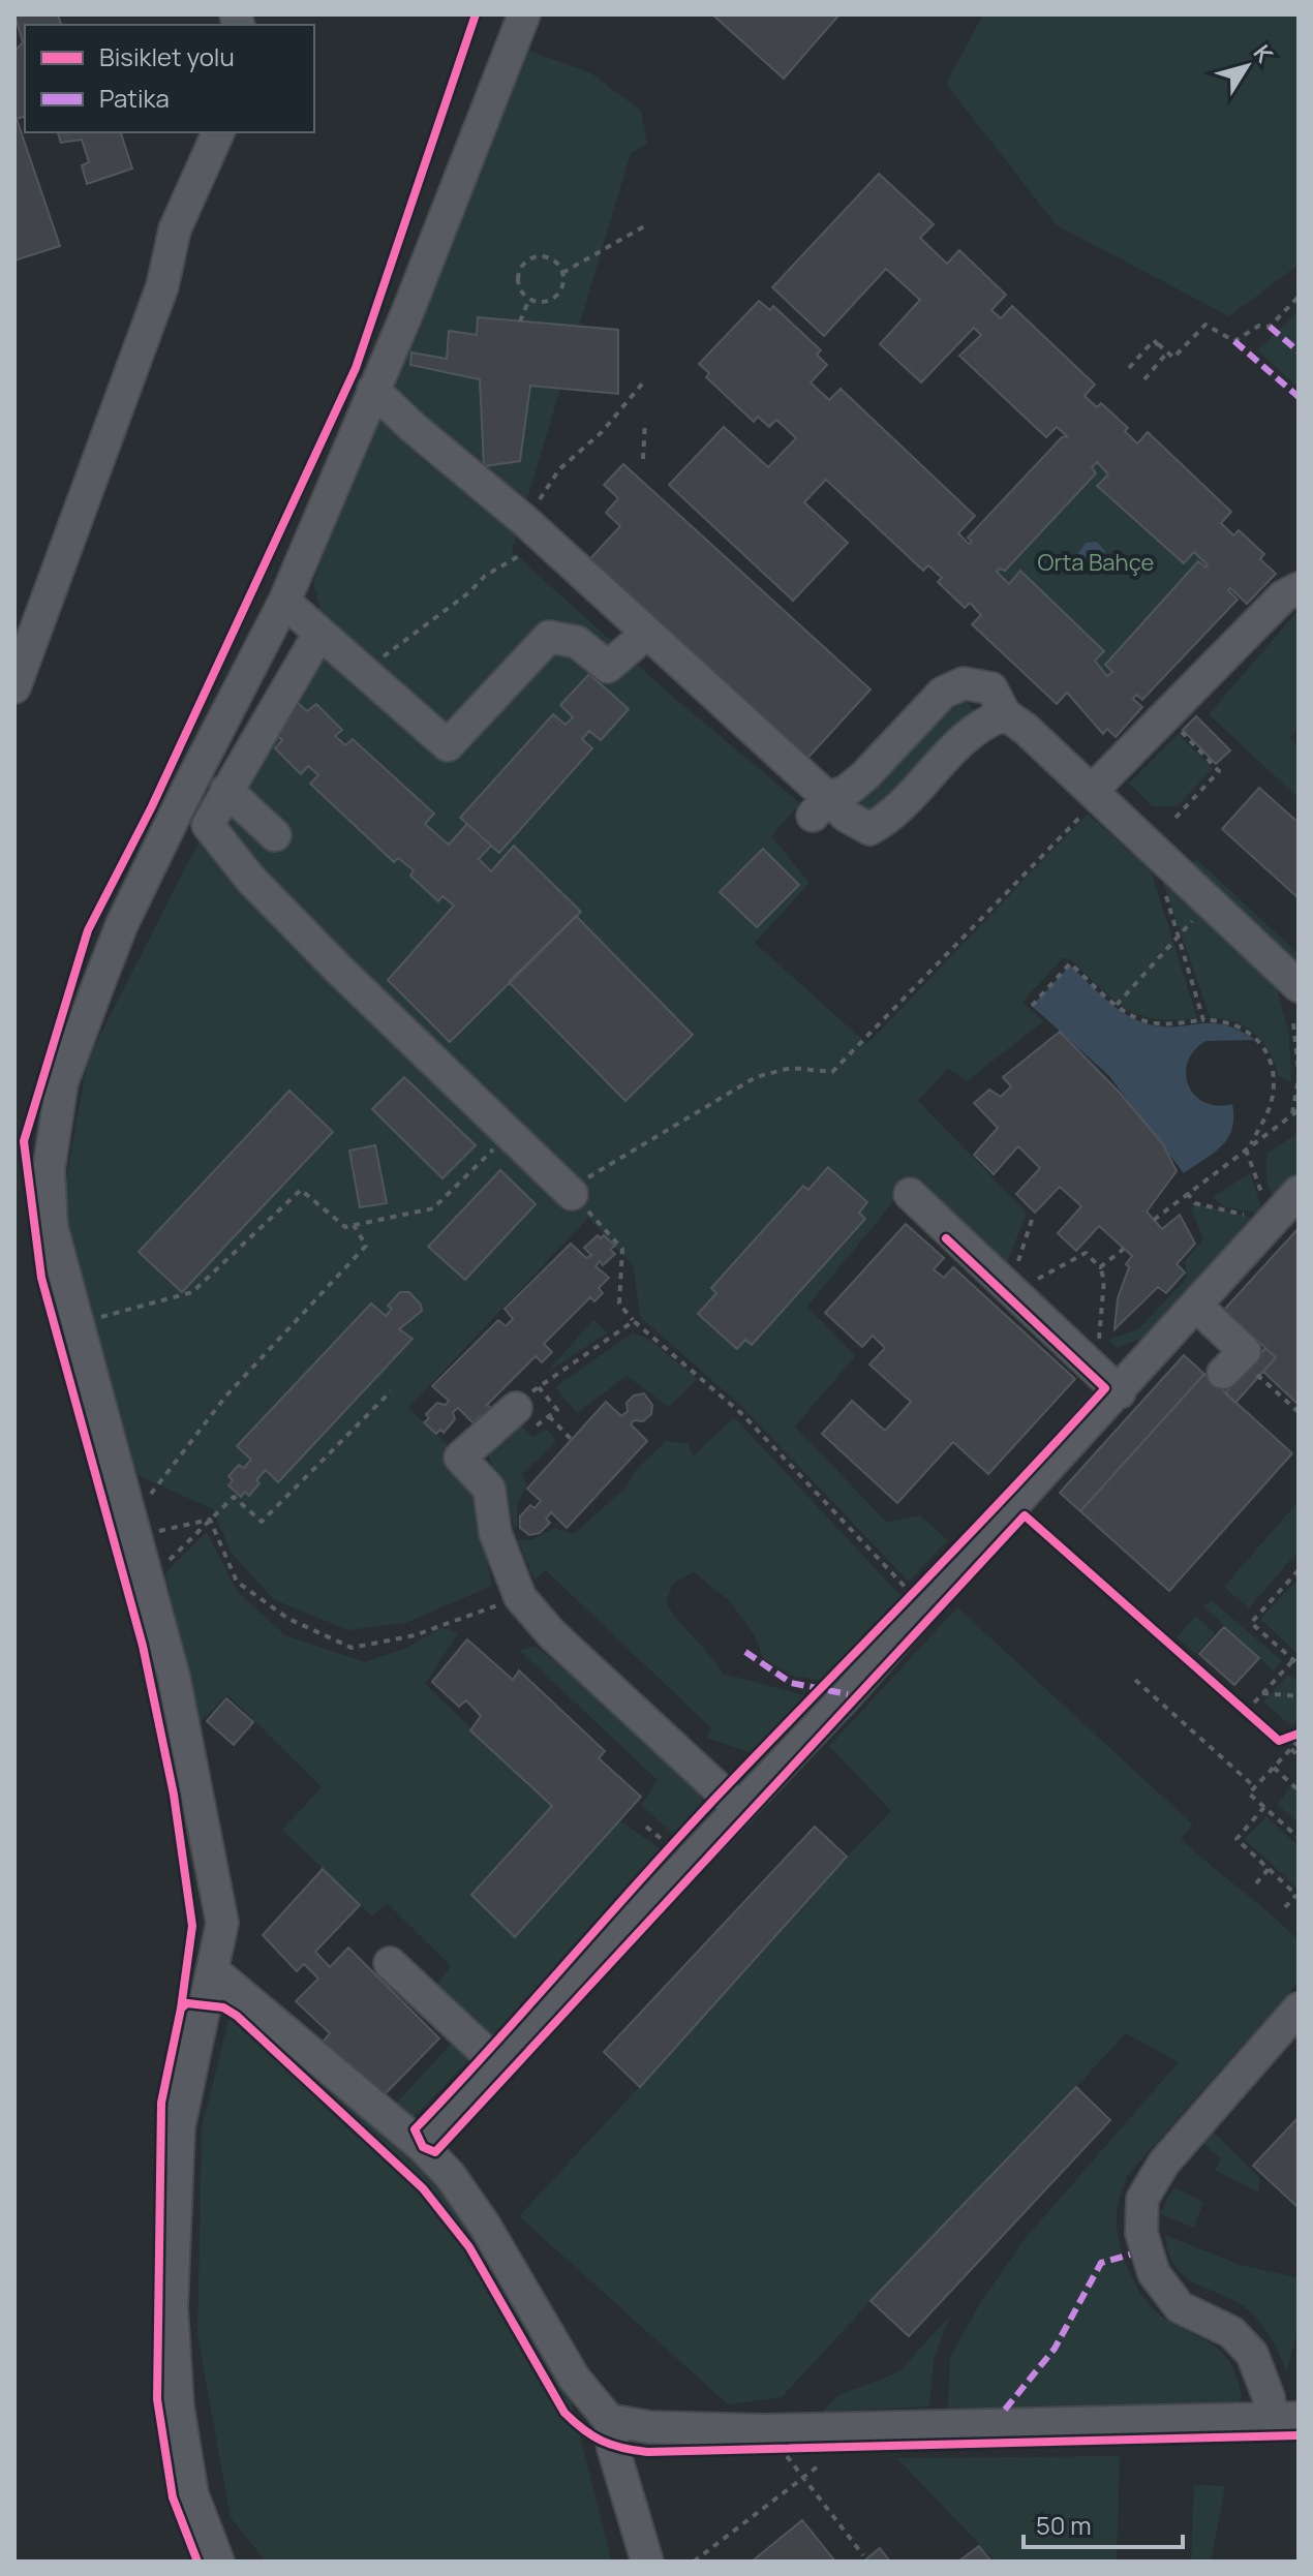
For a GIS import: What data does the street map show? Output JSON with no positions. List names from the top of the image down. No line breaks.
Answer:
{"parks":["Orta Bahçe"],"legend":["Bisiklet yolu","Patika"],"scale_bar":"50 m","north":"top right"}
